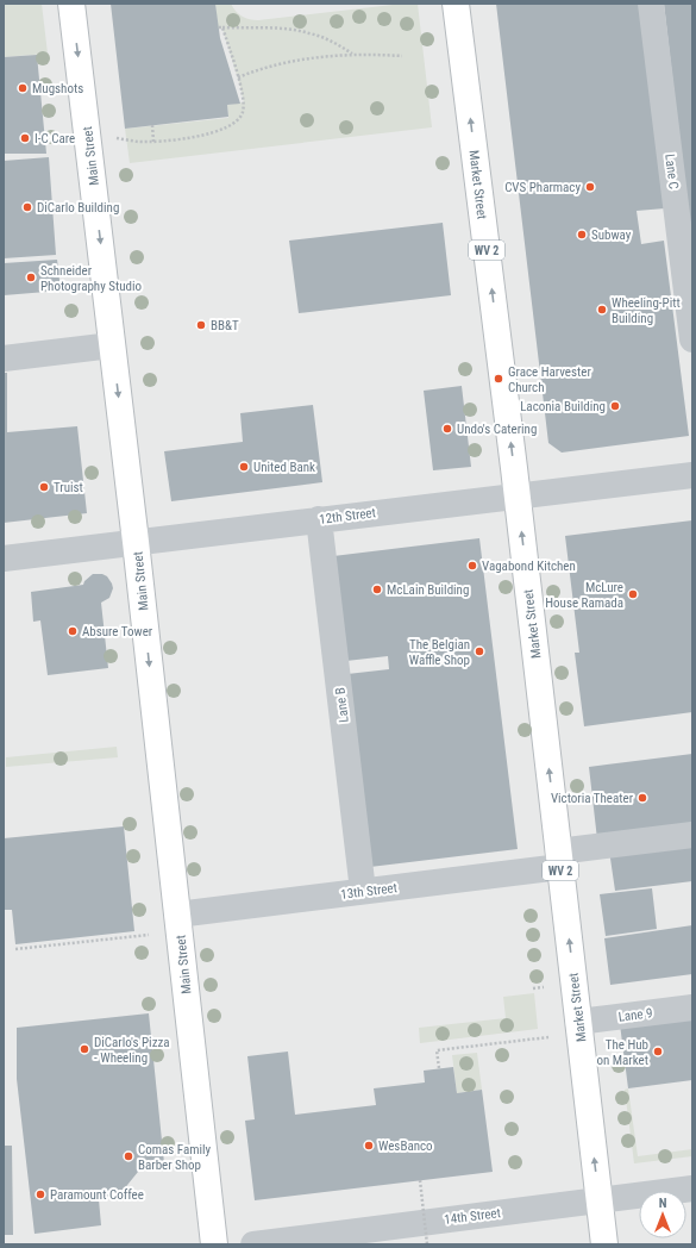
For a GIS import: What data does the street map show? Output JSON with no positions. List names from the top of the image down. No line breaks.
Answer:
{"streets":{"main road":["Main Street","Market Street","WV 2"],"street":["Lane C","12th Street","Lane B","13th Street","Lane 9","14th Street"]},"crossings":[["Main Street","12th Street"],["Main Street","13th Street"],["Market Street","12th Street"],["Market Street","13th Street"],["Market Street","Lane 9"],["Market Street","14th Street"],["12th Street","Lane B"],["Lane B","13th Street"]],"one_way":["Main Street","Market Street"],"places":["Mugshots","I-C Care","CVS Pharmacy","DiCarlo Building","Subway","Schneider Photography Studio","Wheeling-Pitt Building","BB&T","Grace Harvester Church","Laconia Building","Undo's Catering","United Bank","Truist","Vagabond Kitchen","McLain Building","McLure House Ramada","Absure Tower","The Belgian Waffle Shop","Victoria Theater","DiCarlo's Pizza - Wheeling","The Hub on Market","WesBanco","Comas Family Barber Shop","Paramount Coffee"],"north":"top"}
